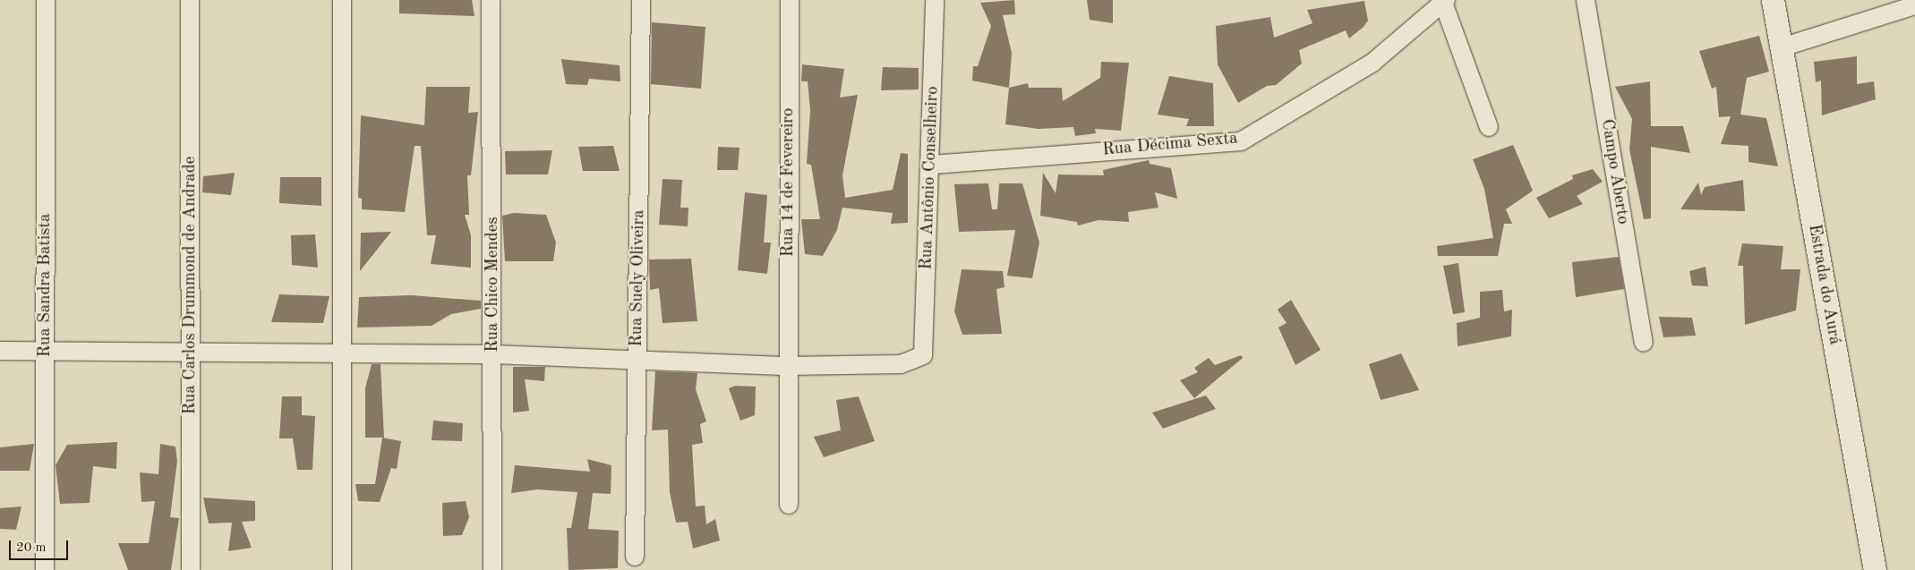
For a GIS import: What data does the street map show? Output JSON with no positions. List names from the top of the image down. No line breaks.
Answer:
{"streets":{"street":["Rua Décima Sexta","Campo Aberto","Rua Antônio Conselheiro","Rua 14 de Fevereiro","Rua Suely Oliveira","Rua Chico Mendes","Estrada do Aurá","Rua Sandra Batista","Rua Carlos Drummond de Andrade"]},"crossings":[["Rua Décima Sexta","Rua Antônio Conselheiro"],["Rua Antônio Conselheiro","Rua 14 de Fevereiro"]],"scale_bar":"20 m"}
